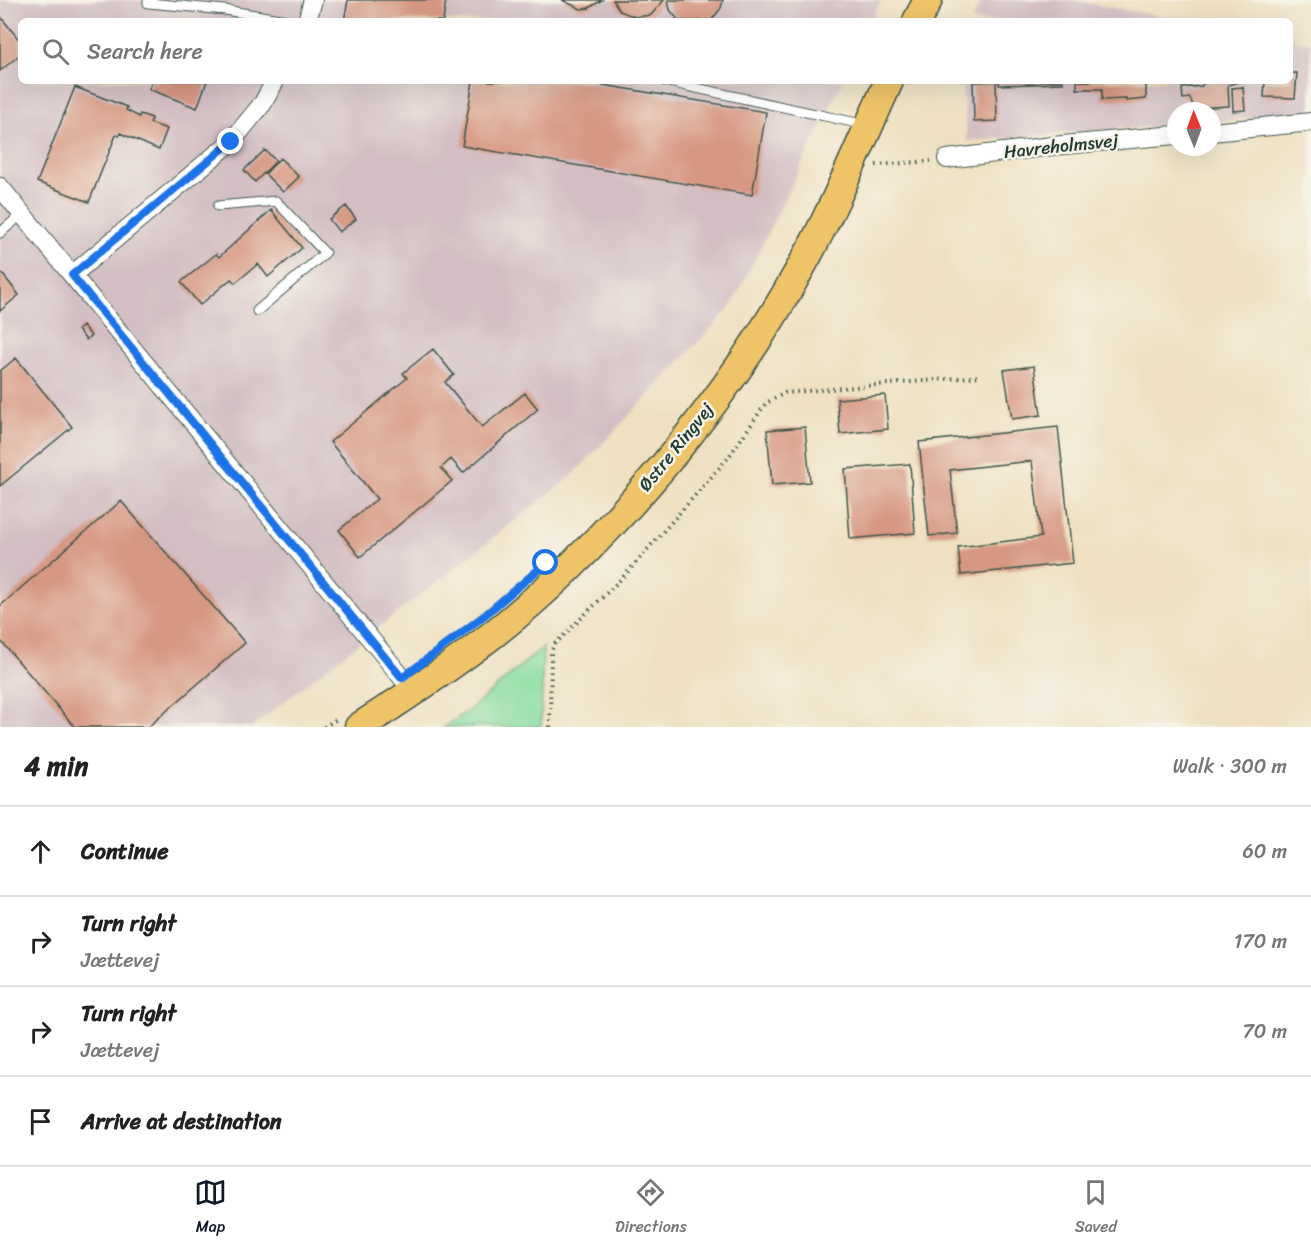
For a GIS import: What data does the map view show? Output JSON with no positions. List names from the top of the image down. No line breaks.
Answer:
{"streets":{"main road":["Østre Ringvej"],"street":["Havreholmsvej"]},"north":"top","page":{"search":"Search here","heading":["4 min","Walk · 300 m"],"list":[["Continue","60 m"],["Turn right","Jættevej","170 m"],["Turn right","Jættevej","70 m"],"Arrive at destination"],"nav":["Map","Directions","Saved"]}}
